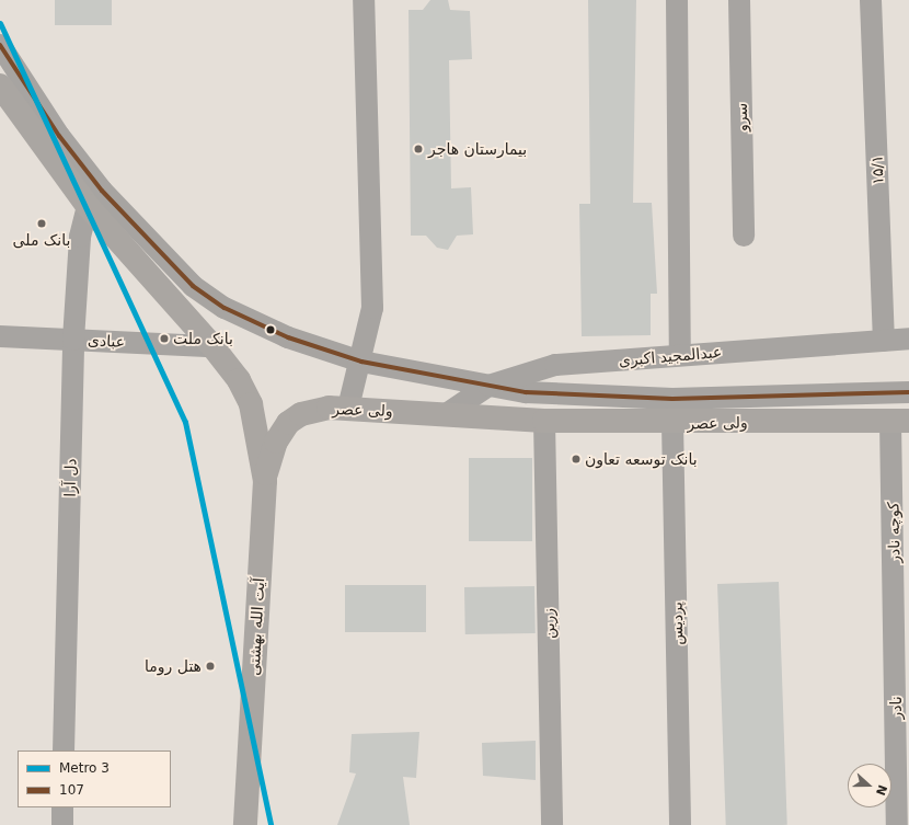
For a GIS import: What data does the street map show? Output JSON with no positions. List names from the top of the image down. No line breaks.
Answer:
{"streets":{"main road":["ولی عصر","آیت الله بهشتی"],"street":["سرو","۱۵/۱","عبادی","عبدالمجید اکبری","دل آرا","کوچه نادر","زرین","پردیس","نادر"]},"crossings":[["۱۵/۱","عبدالمجید اکبری"],["عبادی","دل آرا"],["عبدالمجید اکبری","ولی عصر"],["ولی عصر","کوچه نادر"],["ولی عصر","زرین"],["ولی عصر","پردیس"],["ولی عصر","آیت الله بهشتی"],["کوچه نادر","نادر"]],"places":["بیمارستان هاجر","بانک ملی","بانک ملت","بانک توسعه تعاون","هتل روما"],"lines":["metro line 3","transit line 107"],"legend":["Metro 3","107"],"north":"right"}
